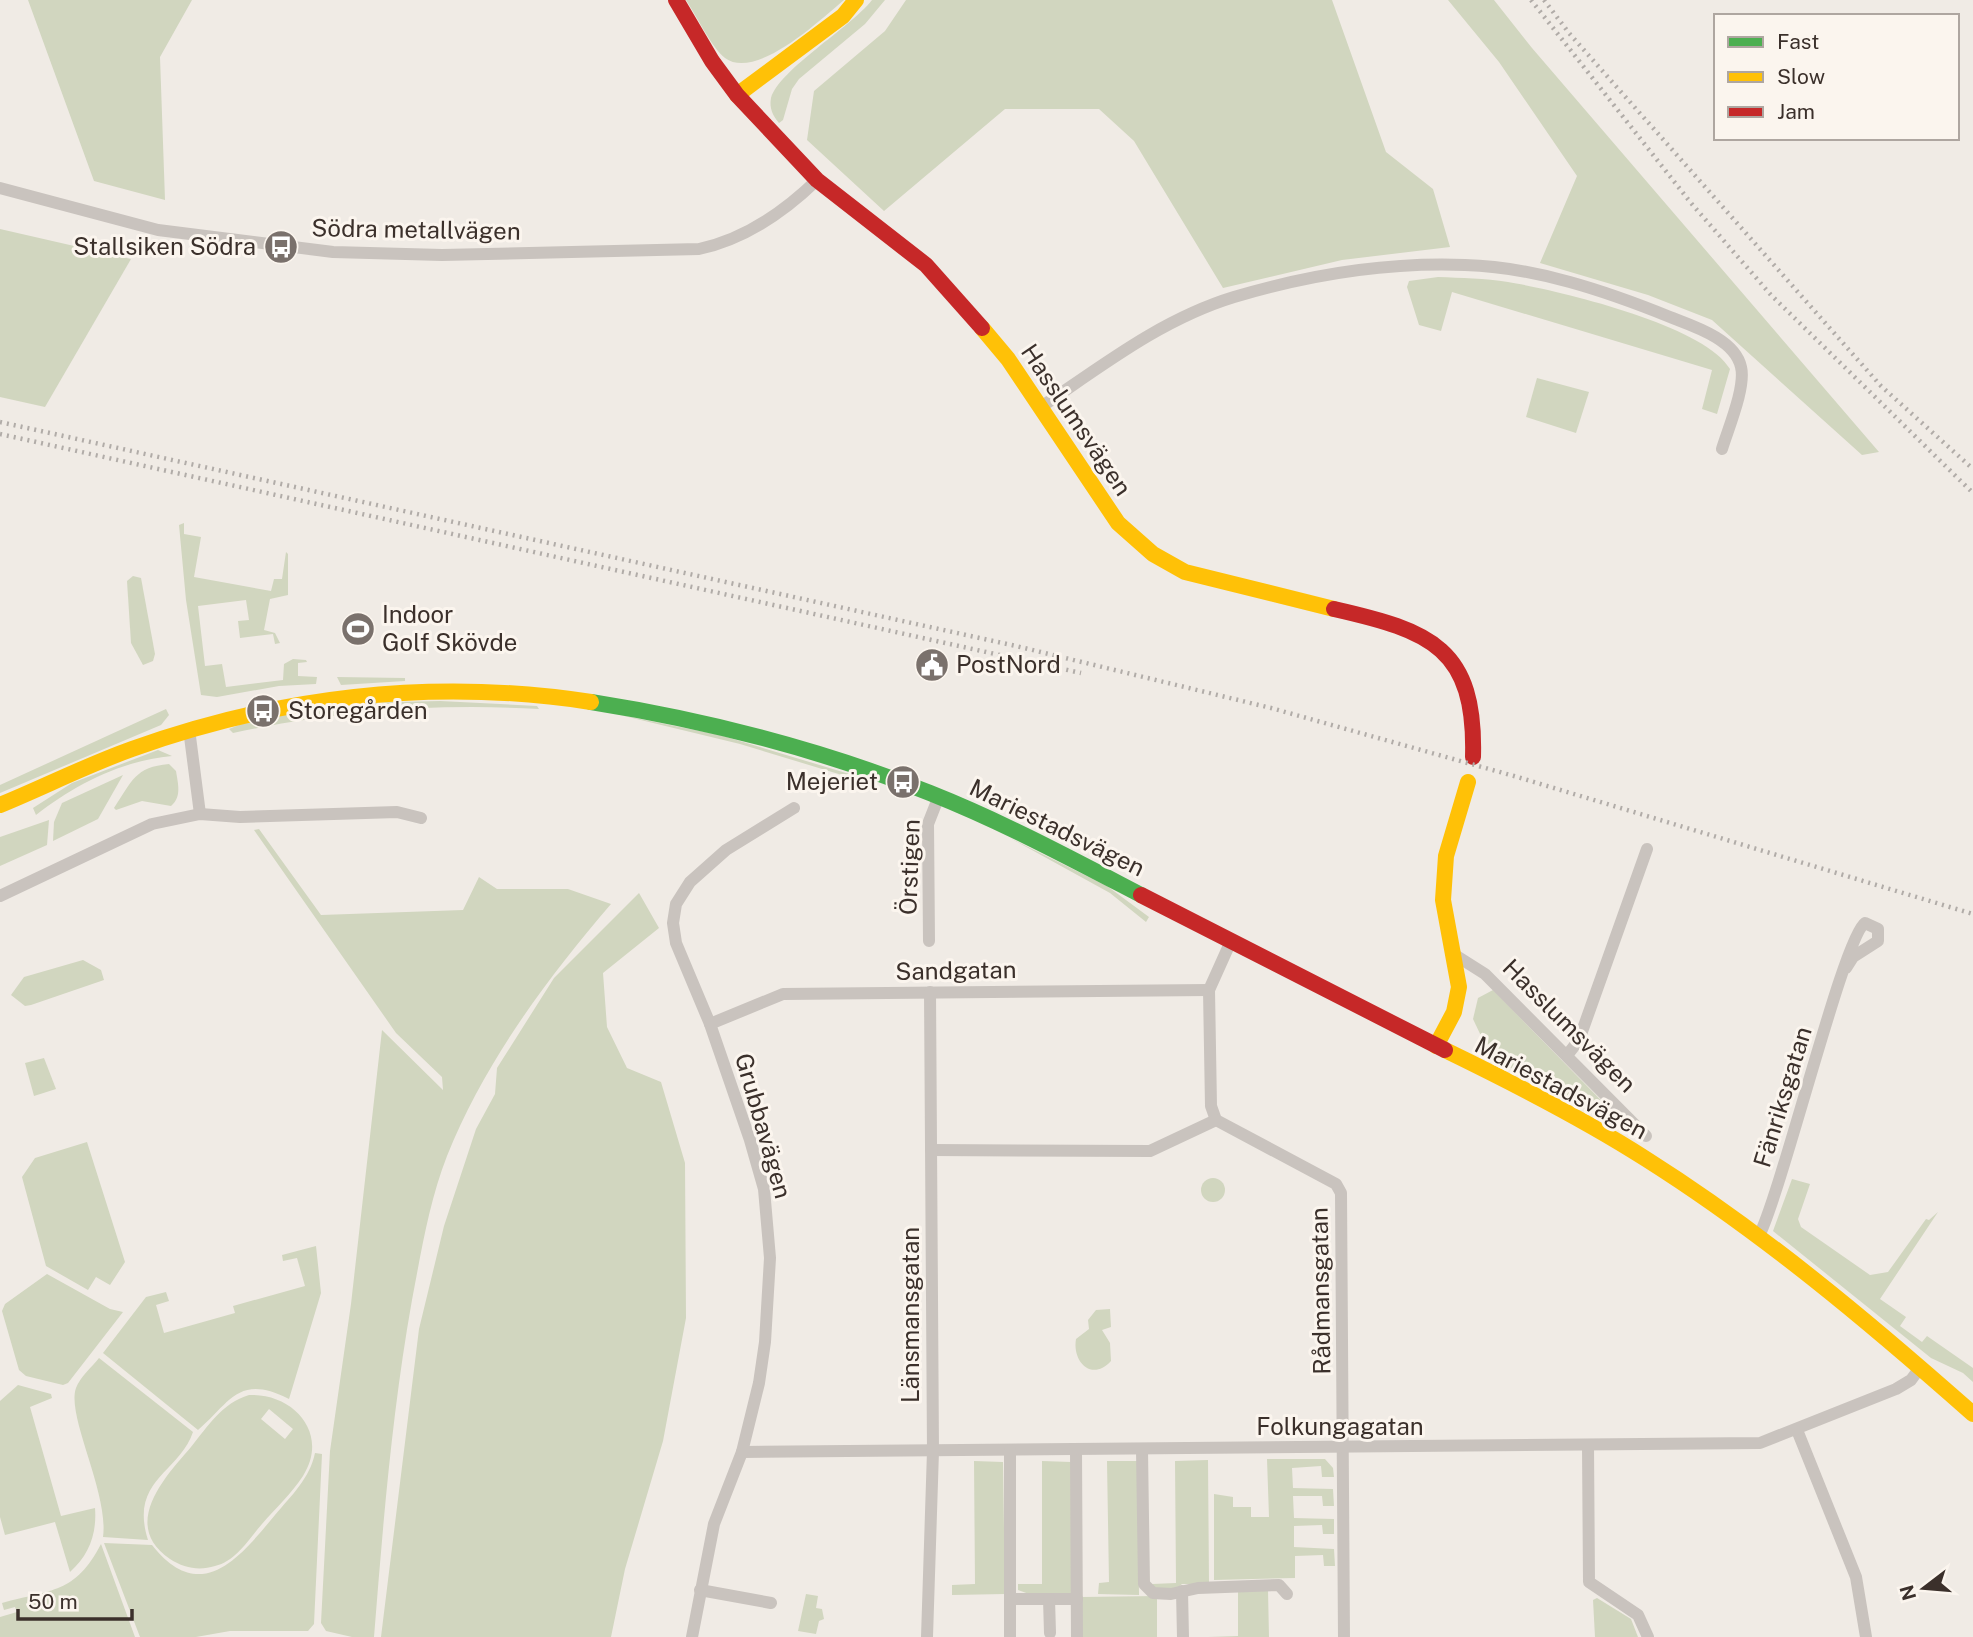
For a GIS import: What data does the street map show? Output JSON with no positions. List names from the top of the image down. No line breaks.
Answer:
{"streets":{"main road":["Hasslumsvägen","Mariestadsvägen"],"street":["Södra metallvägen","Örstigen","Sandgatan","Fänriksgatan","Grubbavägen","Rådmansgatan","Länsmansgatan","Folkungagatan"]},"crossings":[["Södra metallvägen","Hasslumsvägen"],["Mariestadsvägen","Örstigen"],["Mariestadsvägen","Fänriksgatan"],["Mariestadsvägen","Folkungagatan"],["Sandgatan","Grubbavägen"],["Sandgatan","Länsmansgatan"],["Grubbavägen","Folkungagatan"],["Rådmansgatan","Folkungagatan"],["Länsmansgatan","Folkungagatan"]],"places":{"bus stop":["Stallsiken Södra","Storegården","Mejeriet"],"sports":["Indoor Golf Skövde"],"public building":["PostNord"]},"legend":["Fast","Slow","Jam"],"scale_bar":"50 m","north":"left"}
